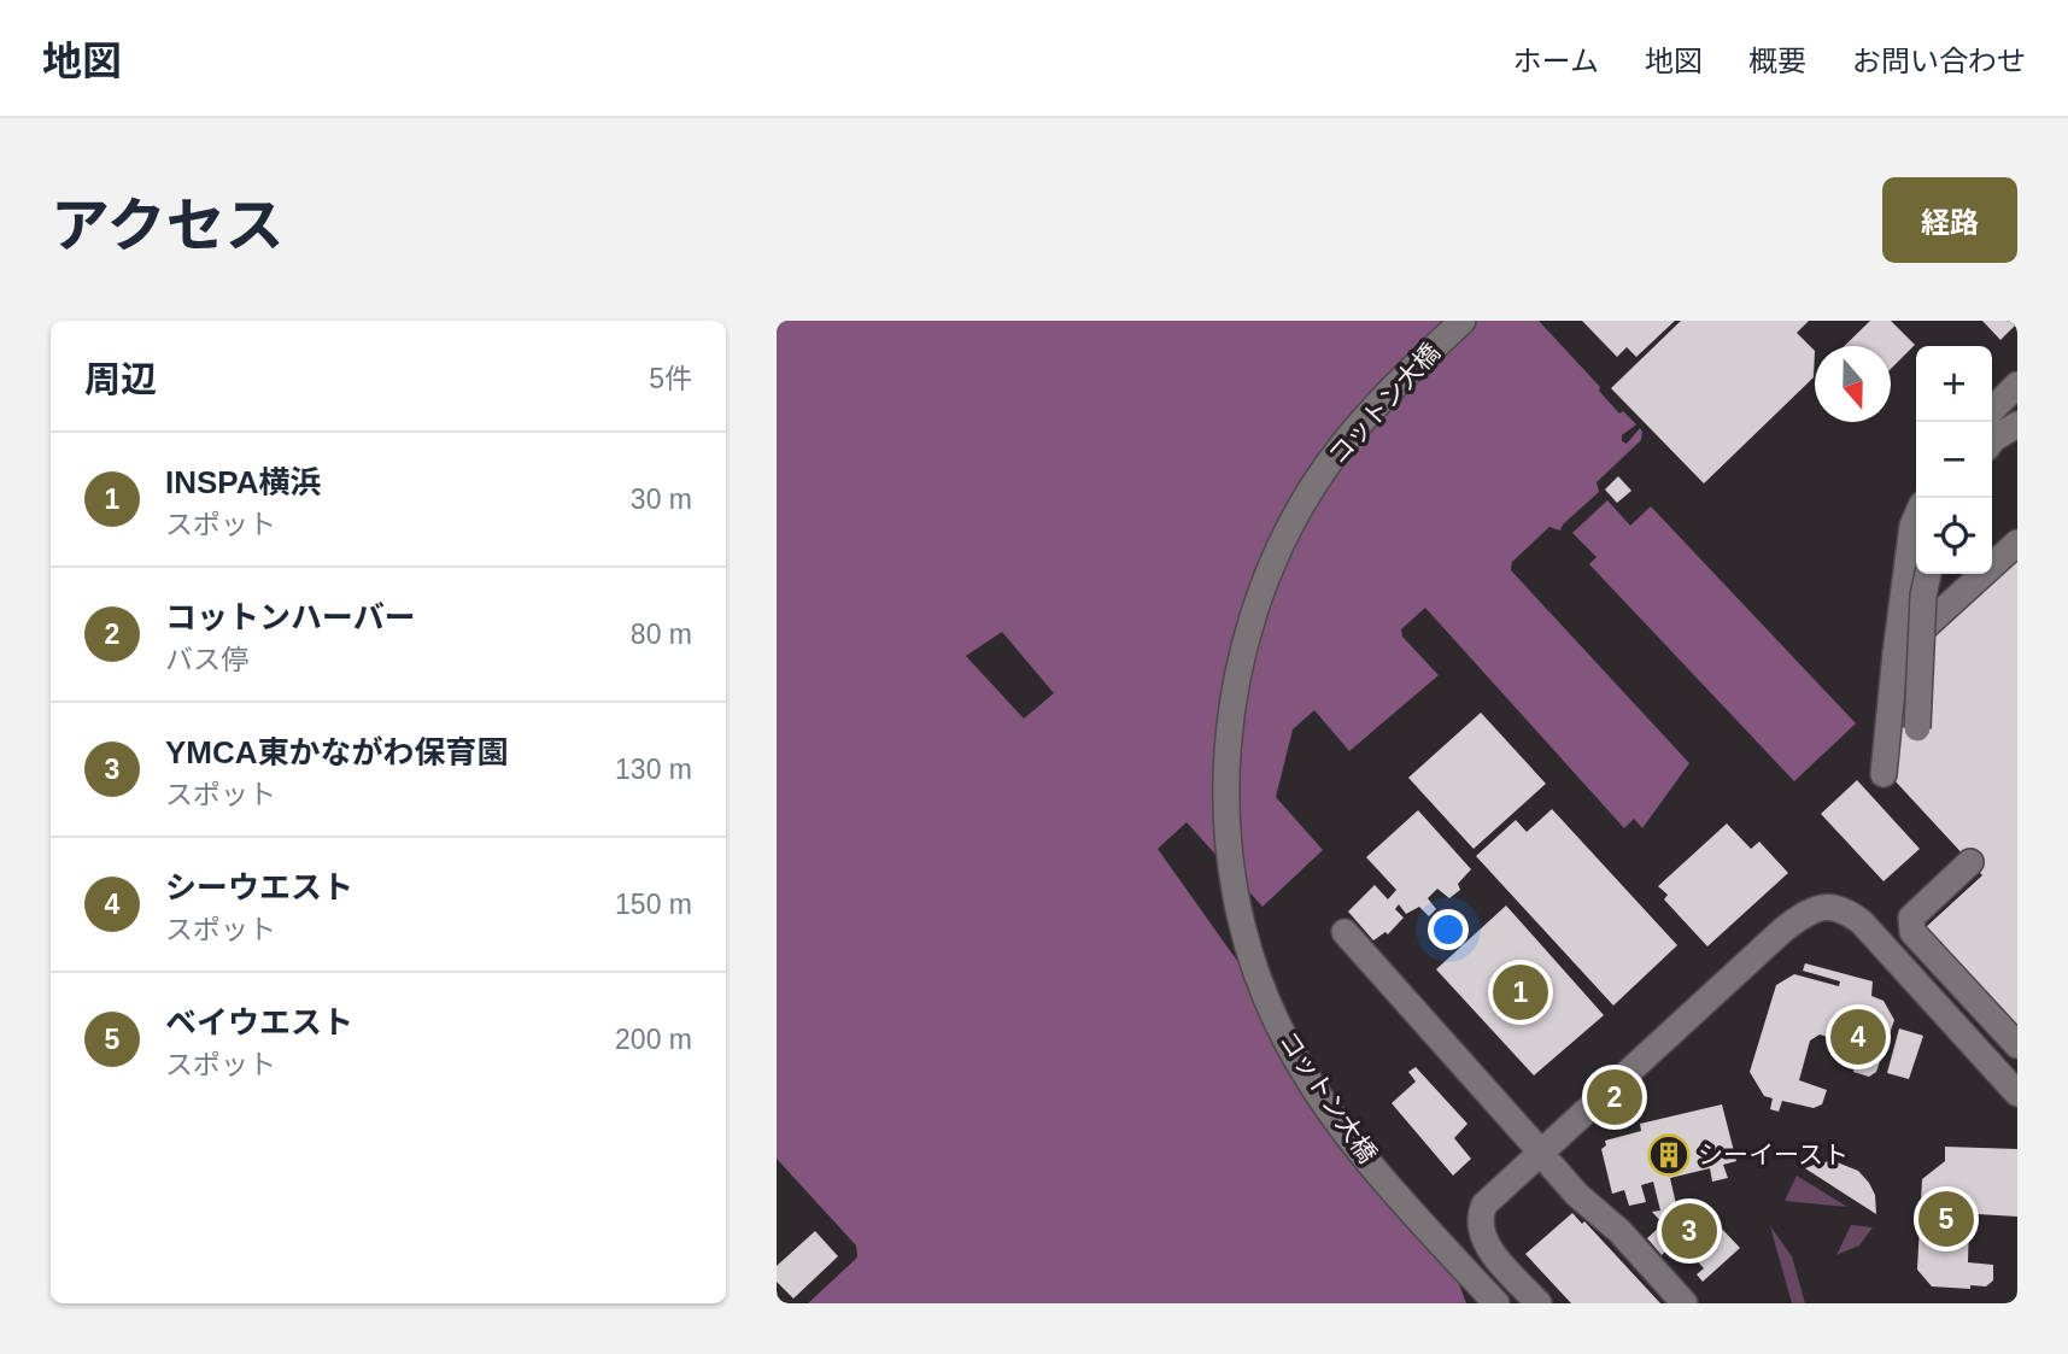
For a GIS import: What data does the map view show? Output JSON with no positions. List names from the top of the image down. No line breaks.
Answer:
{"streets":{"street":["コットン大橋"]},"places":{"building":["シーイースト"]},"north":"bottom","page":{"header":"地図","nav":["ホーム","地図","概要","お問い合わせ"],"title":"アクセス","buttons":"経路","heading":["周辺","5件"],"map_buttons":["+","−"],"list":[{"mark":"1","name":"INSPA横浜","note":"スポット","value":"30 m"},{"mark":"2","name":"コットンハーバー","note":"バス停","value":"80 m"},{"mark":"3","name":"YMCA東かながわ保育園","note":"スポット","value":"130 m"},{"mark":"4","name":"シーウエスト","note":"スポット","value":"150 m"},{"mark":"5","name":"ベイウエスト","note":"スポット","value":"200 m"}],"pins":["1","4","2","5","3"]}}
